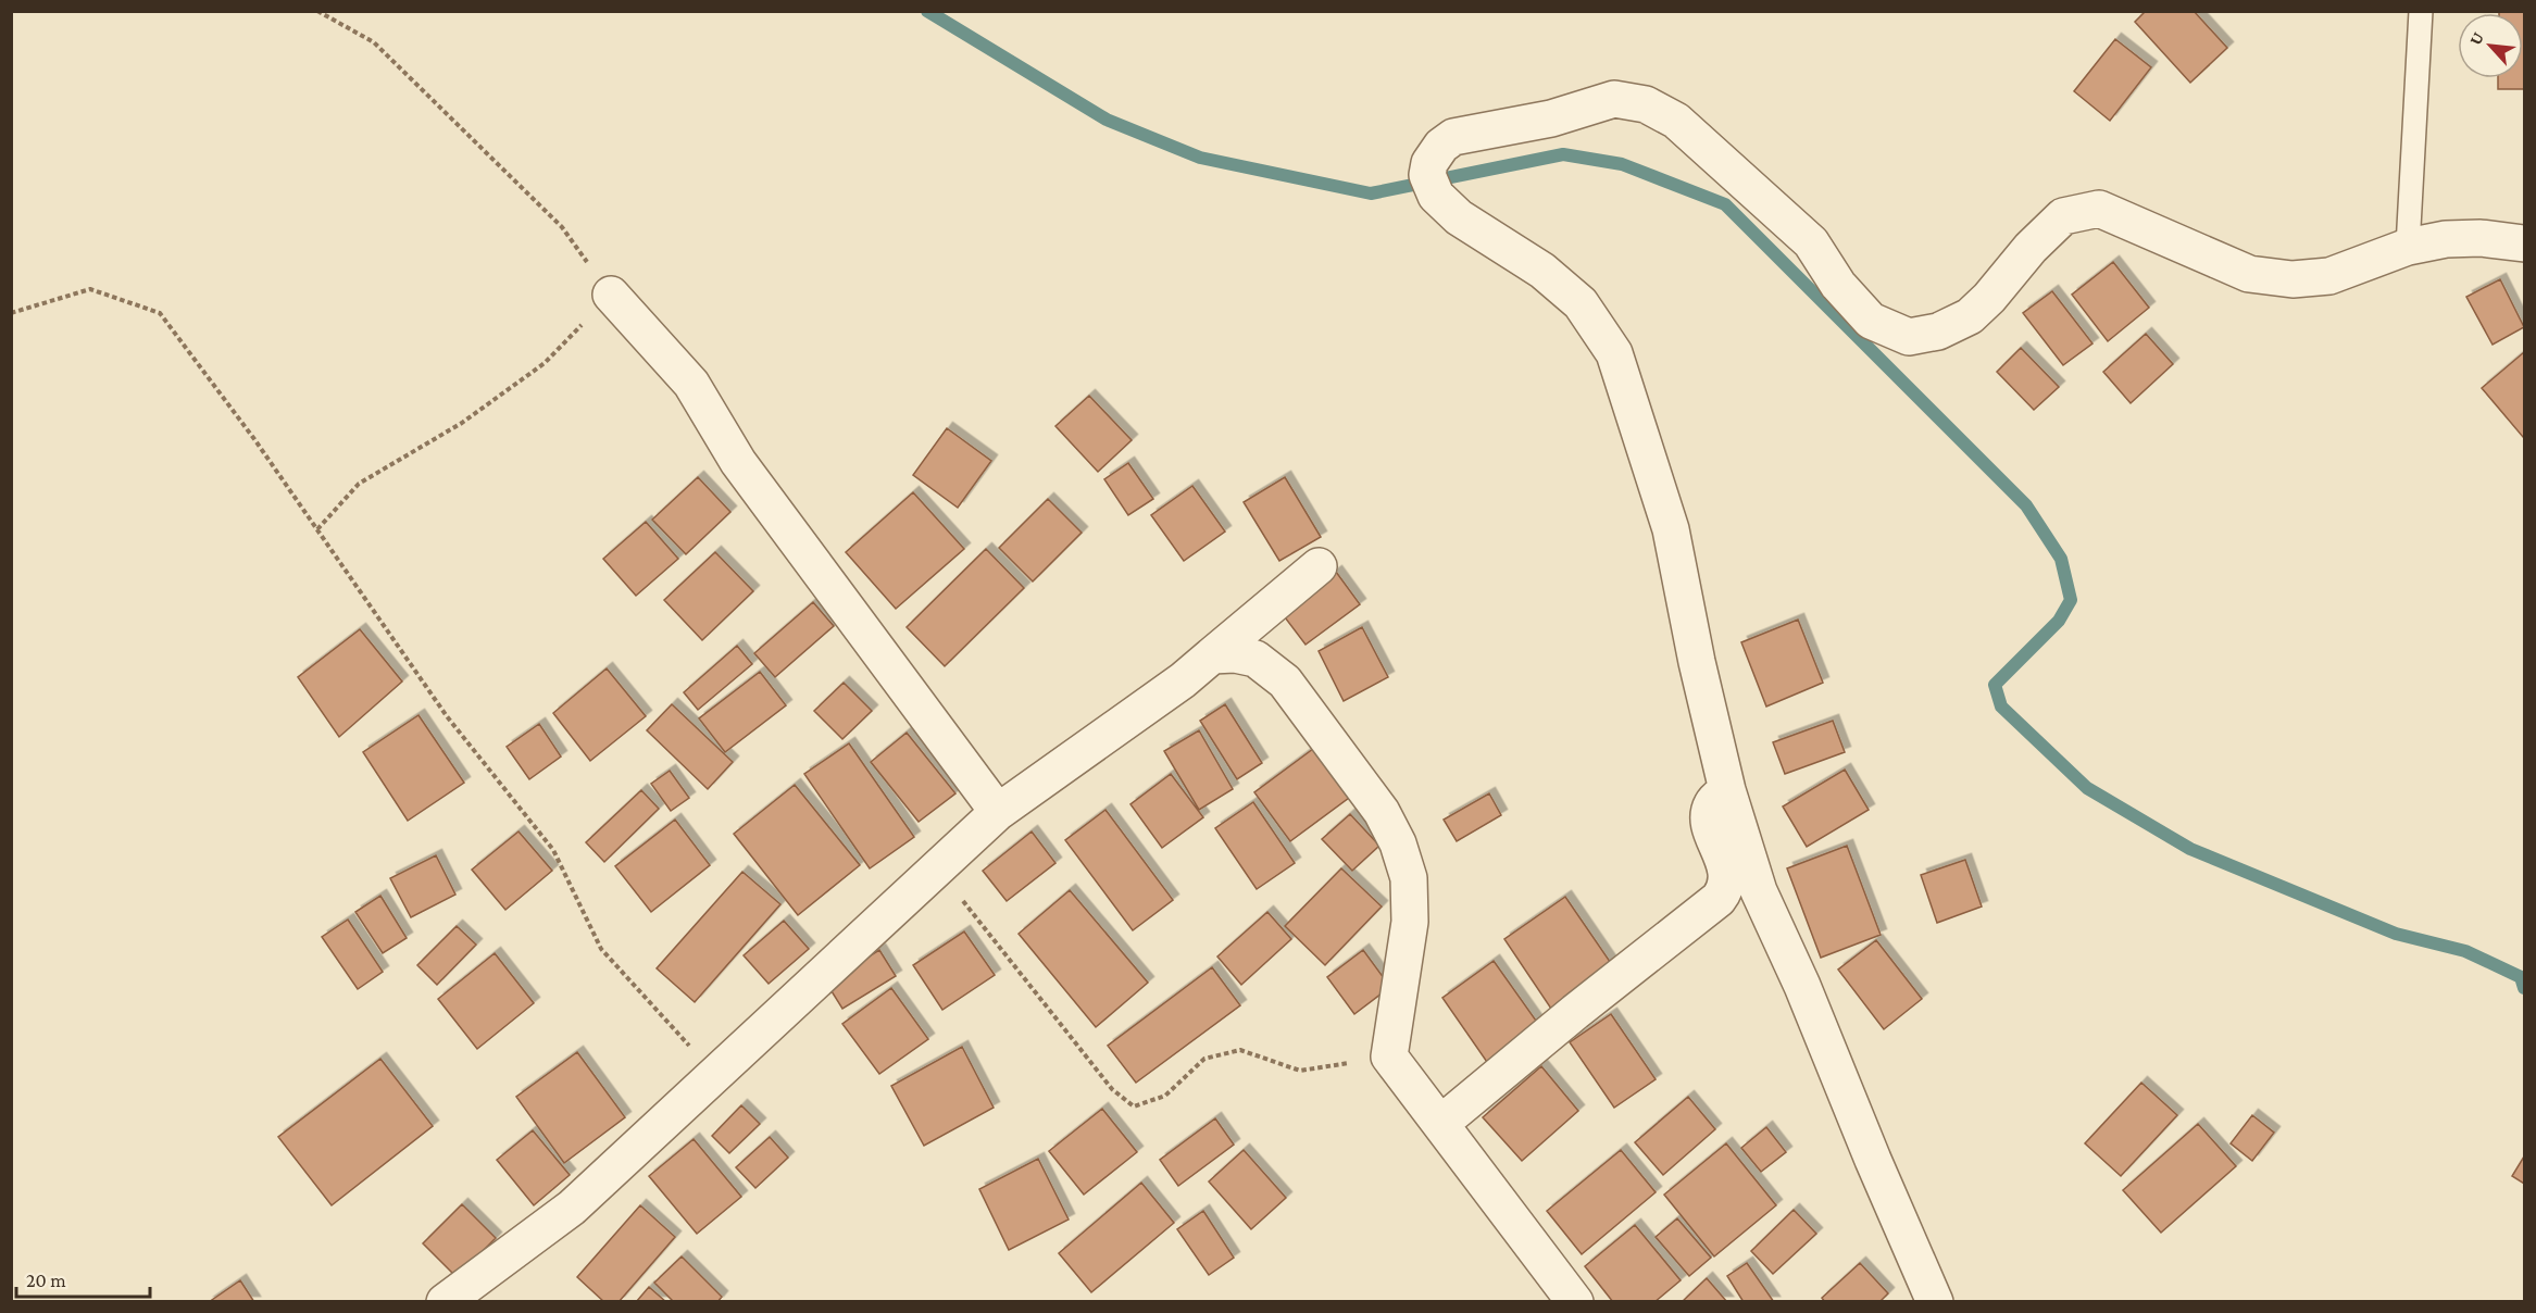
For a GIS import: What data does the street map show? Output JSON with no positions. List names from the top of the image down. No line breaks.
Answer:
{"scale_bar":"20 m","north":"top left"}
